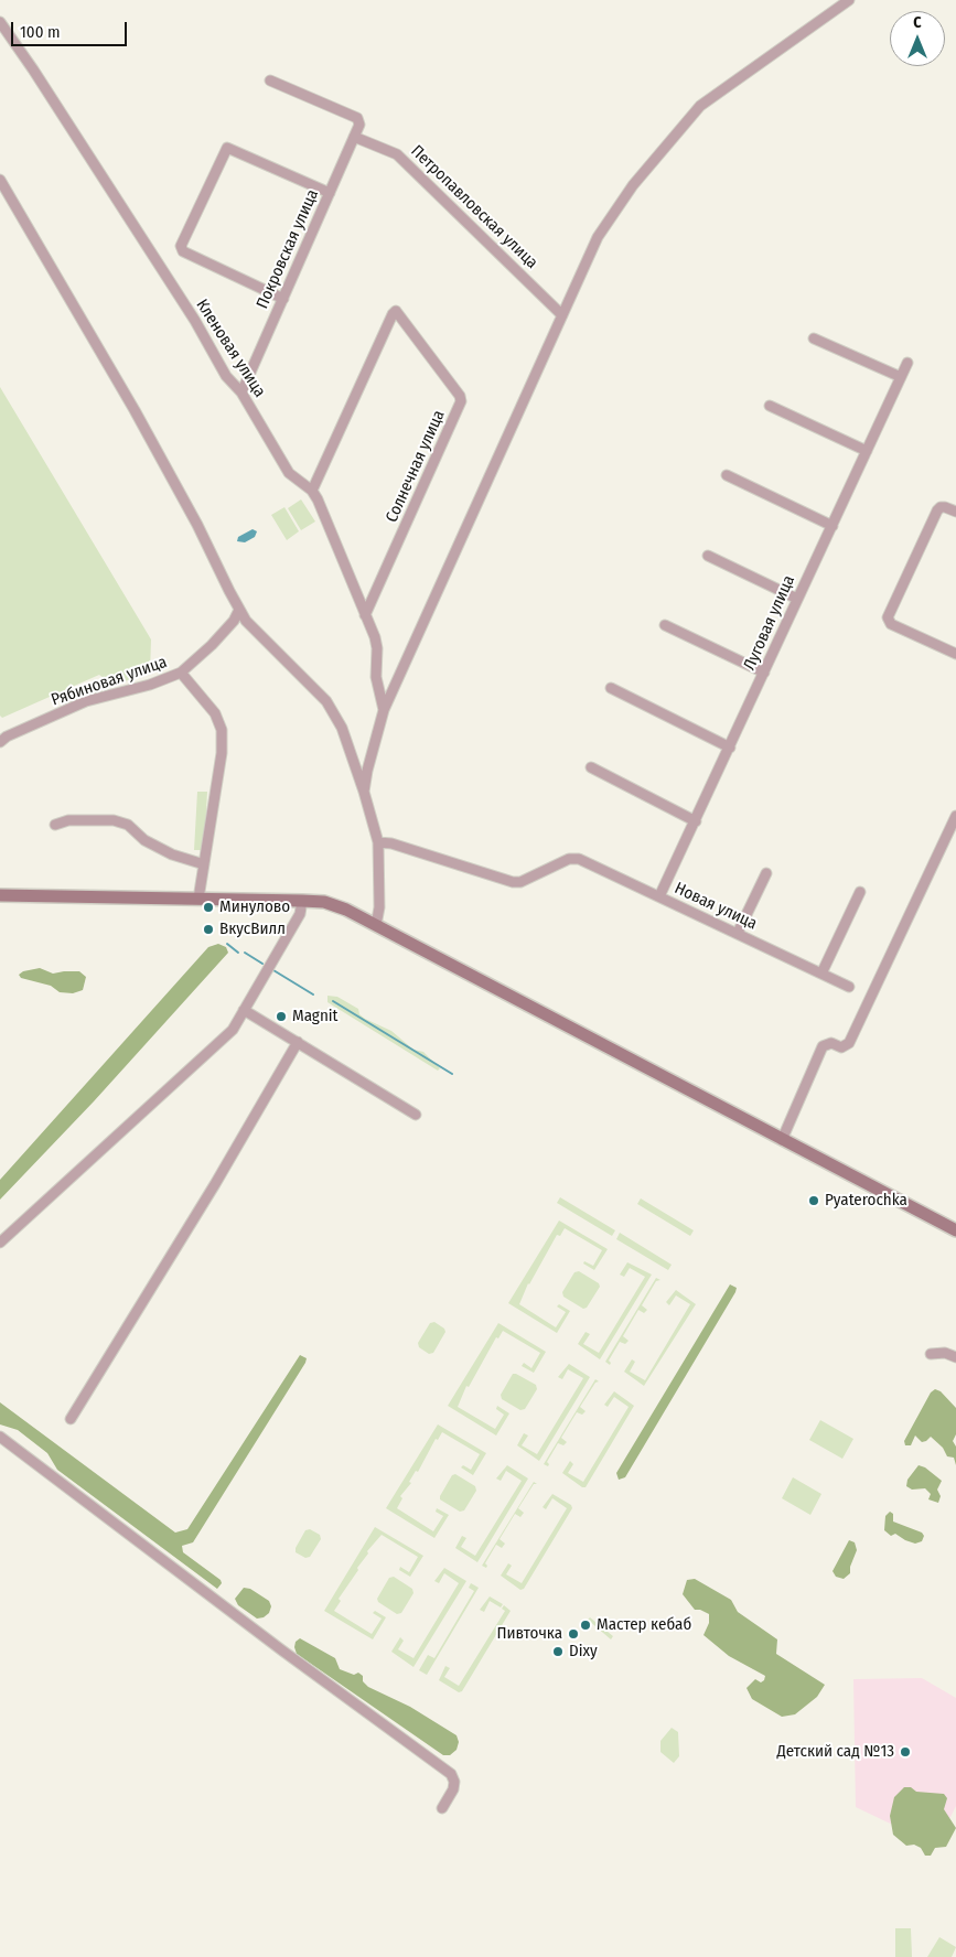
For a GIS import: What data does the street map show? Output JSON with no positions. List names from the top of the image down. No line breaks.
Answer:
{"streets":{"street":["Петропавловская улица","Покровская улица","Кленовая улица","Солнечная улица","Луговая улица","Рябиновая улица","Новая улица"]},"crossings":[["Петропавловская улица","Покровская улица"],["Покровская улица","Кленовая улица"],["Кленовая улица","Солнечная улица"],["Луговая улица","Новая улица"]],"places":["Минулово","ВкусВилл","Magnit","Pyaterochka","Мастер кебаб","Пивточка","Dixy","Детский сад №13"],"scale_bar":"100 m","north":"top"}
